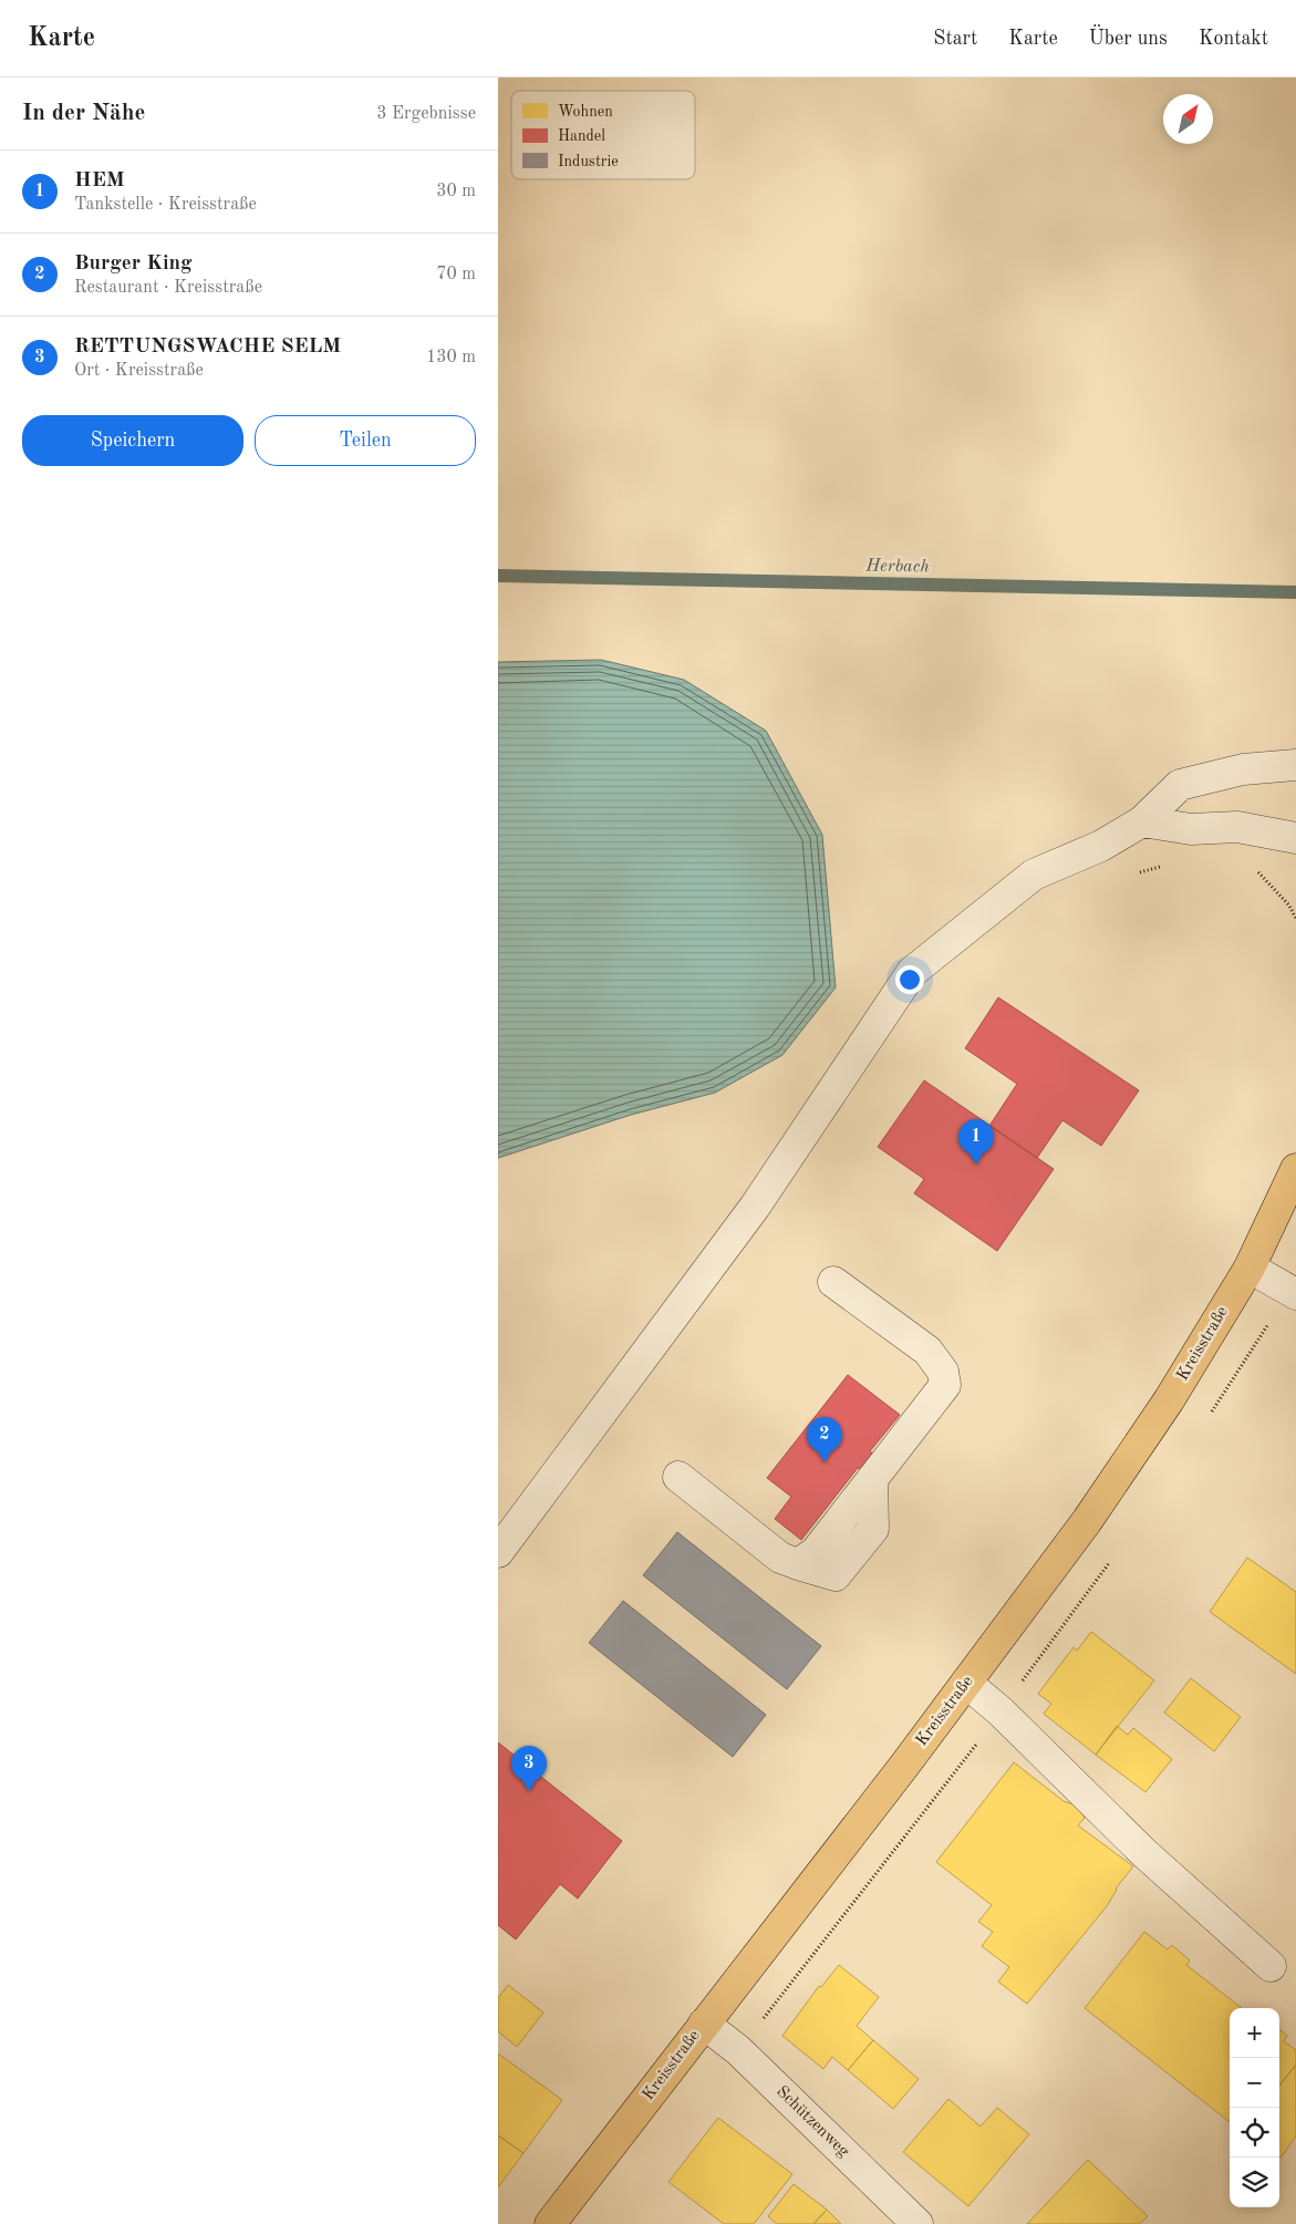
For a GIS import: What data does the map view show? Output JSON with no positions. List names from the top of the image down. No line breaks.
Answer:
{"streets":{"main road":["Kreisstraße"],"street":["Schützenweg"]},"crossings":[["Kreisstraße","Schützenweg"]],"water":["Herbach"],"legend":["Wohnen","Handel","Industrie"],"north":"top right","page":{"header":"Karte","nav":["Start","Karte","Über uns","Kontakt"],"heading":["In der Nähe","3 Ergebnisse"],"list":[{"mark":"1","name":"HEM","note":"Tankstelle · Kreisstraße","value":"30 m"},{"mark":"2","name":"Burger King","note":"Restaurant · Kreisstraße","value":"70 m"},{"mark":"3","name":"RETTUNGSWACHE SELM","note":"Ort · Kreisstraße","value":"130 m"}],"buttons":["Speichern","Teilen"],"pins":["1","2","3"],"map_buttons":["+","−"]}}
